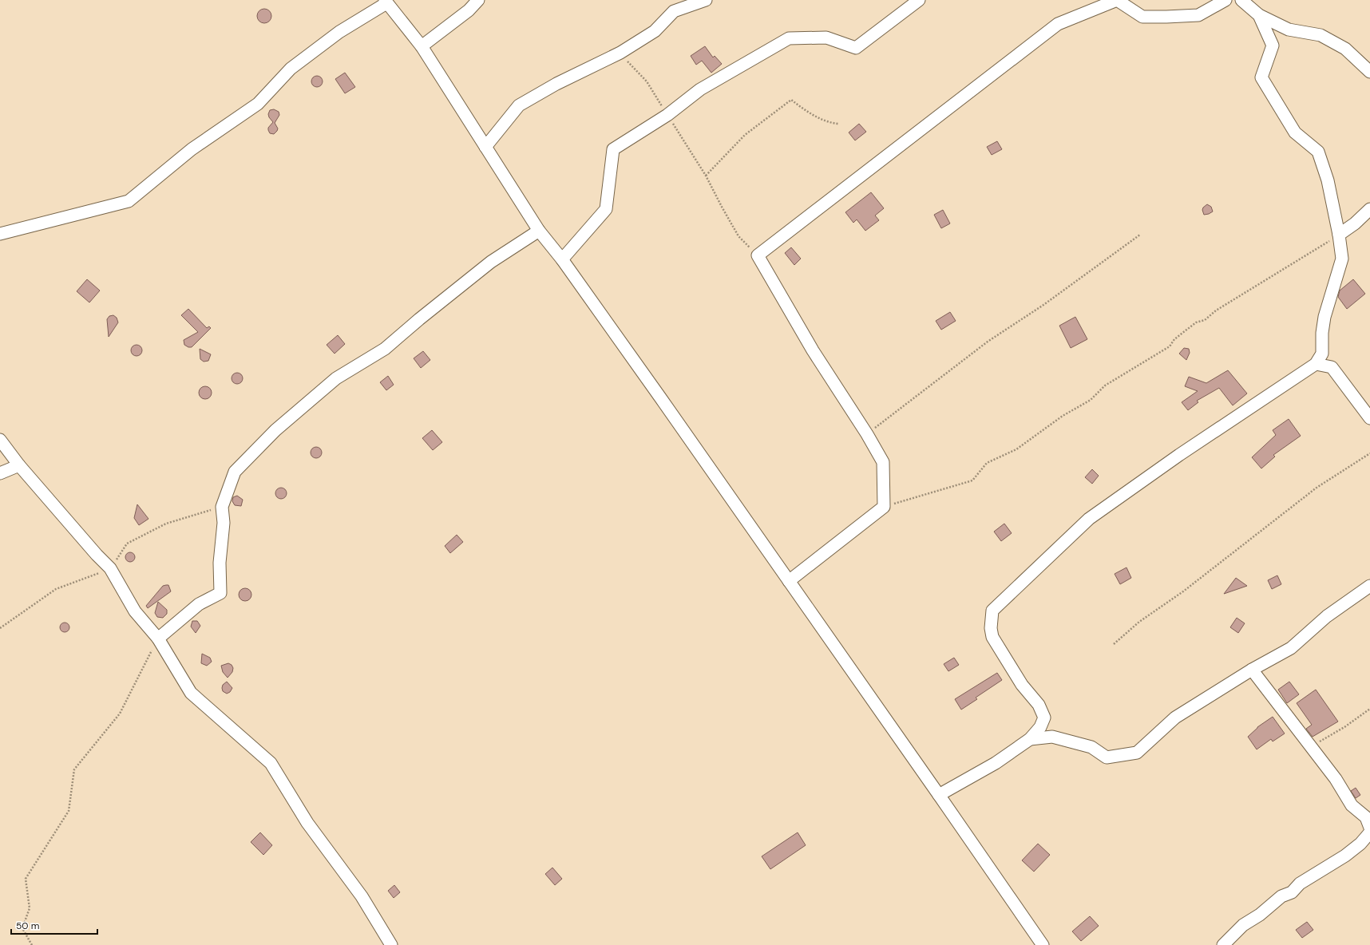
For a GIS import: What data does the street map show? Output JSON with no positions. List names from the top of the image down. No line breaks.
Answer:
{"scale_bar":"50 m"}
